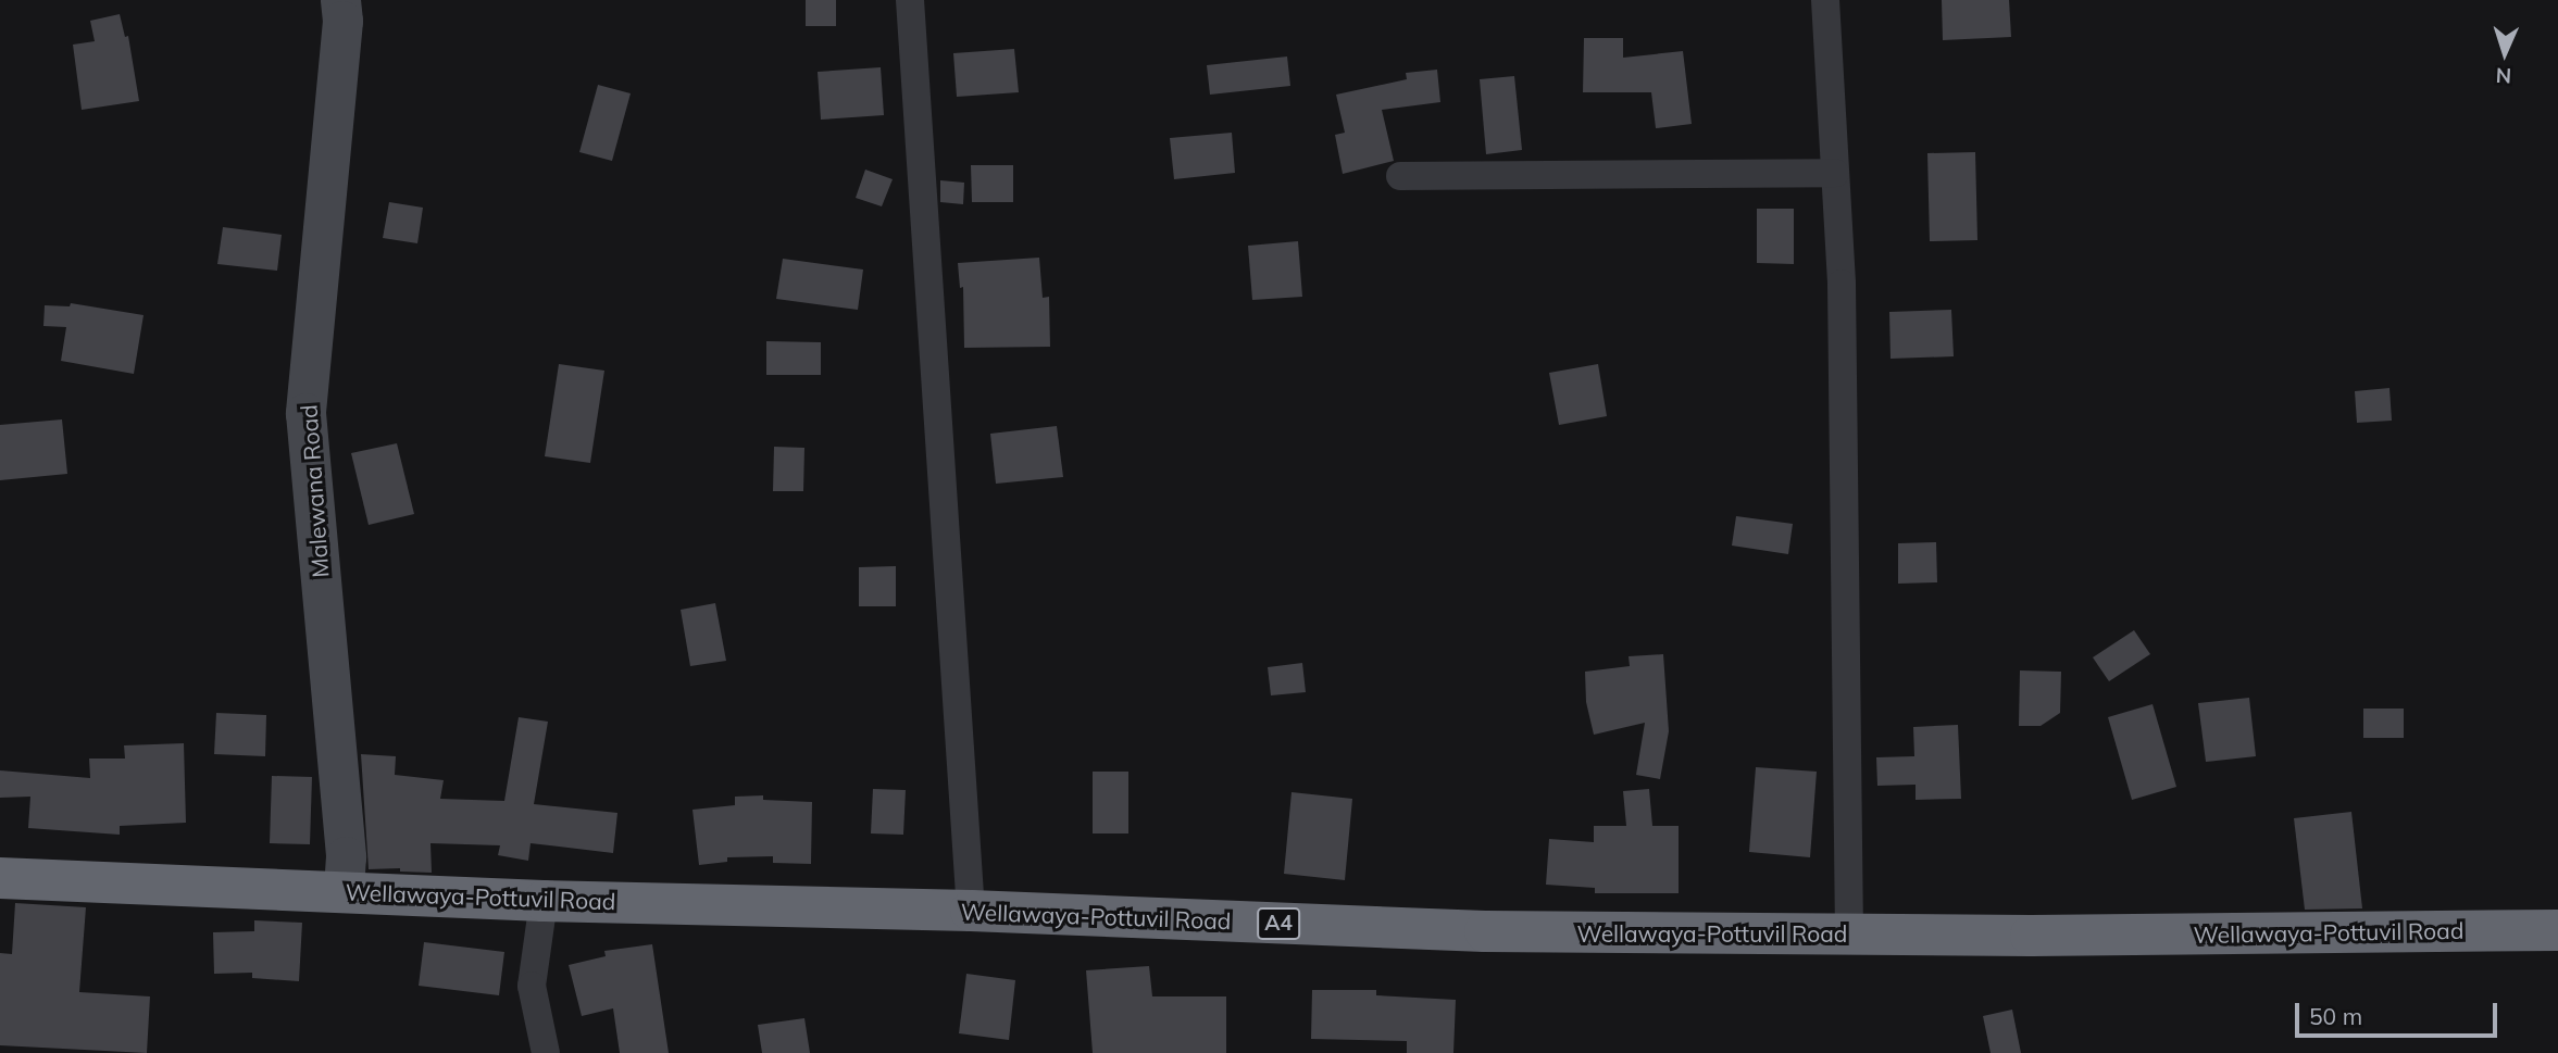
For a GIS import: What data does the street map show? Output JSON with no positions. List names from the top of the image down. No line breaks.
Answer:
{"streets":{"highway":["Wellawaya-Pottuvil Road","A4"],"street":["Malewana Road"]},"crossings":[["Malewana Road","Wellawaya-Pottuvil Road"]],"scale_bar":"50 m","north":"bottom"}
